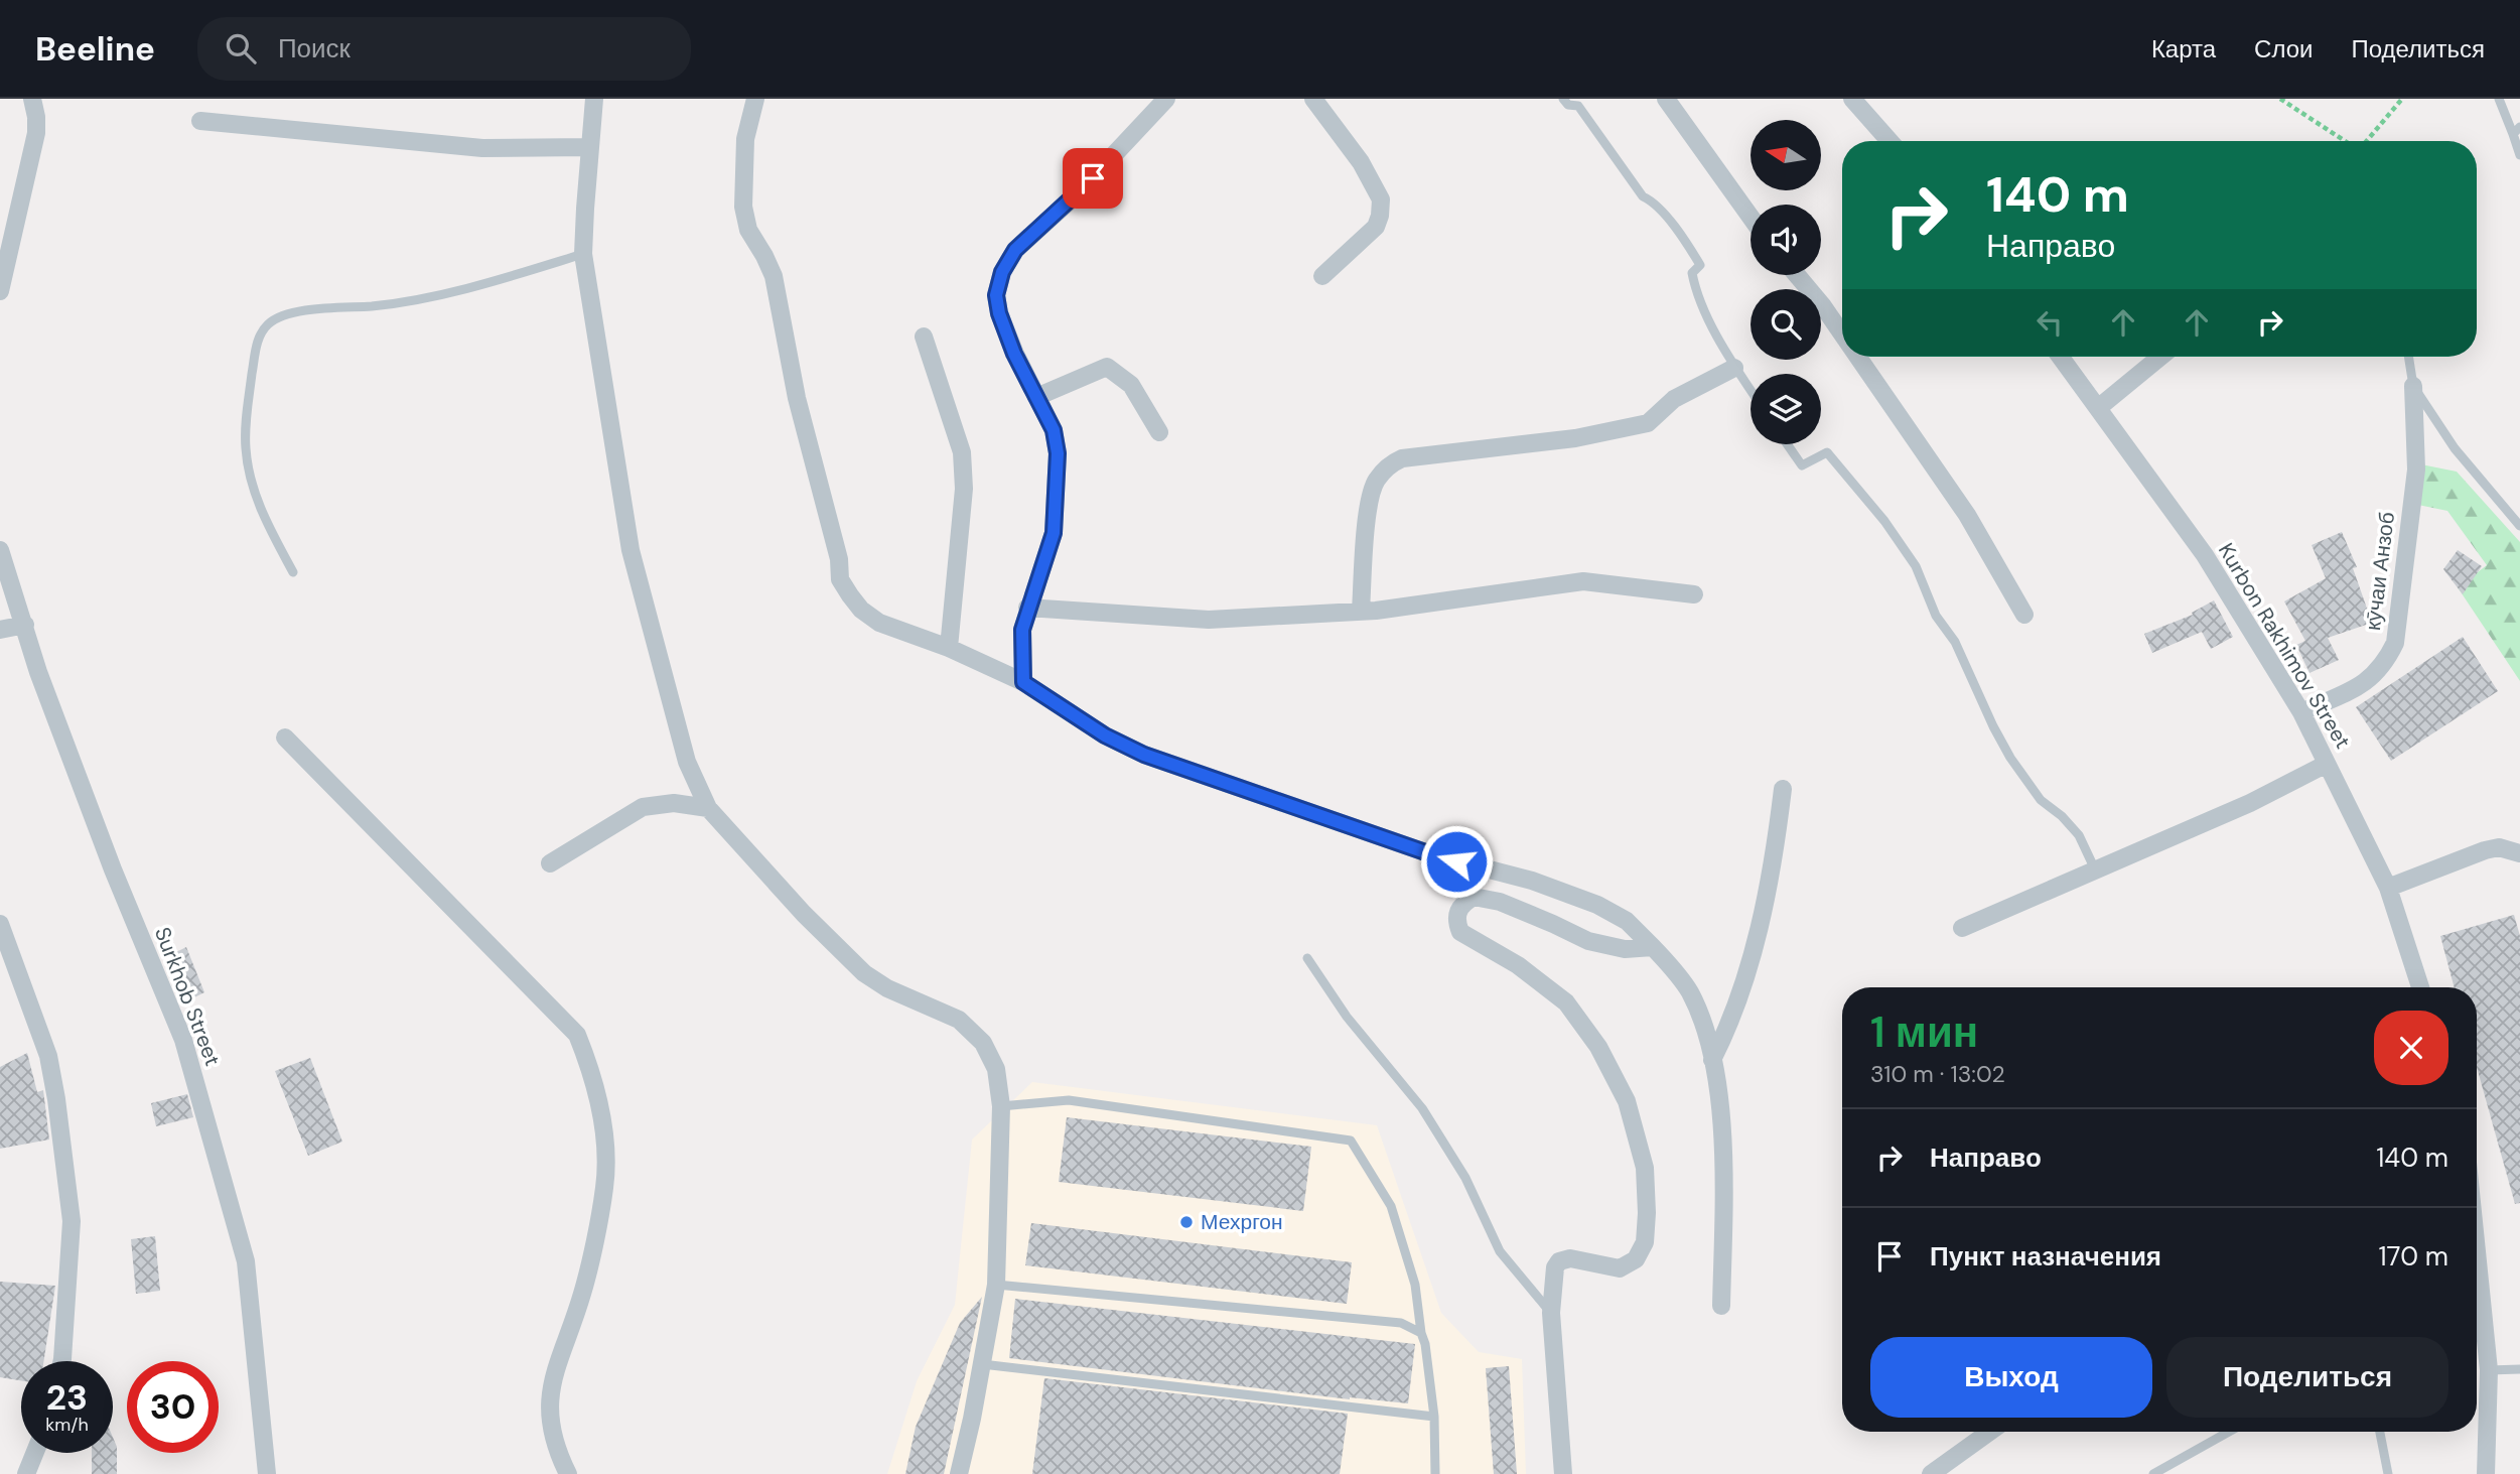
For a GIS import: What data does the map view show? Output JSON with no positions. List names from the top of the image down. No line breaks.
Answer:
{"streets":{"street":["кӯчаи Анзоб","Kurbon Rakhimov Street","Surkhob Street"]},"crossings":[["кӯчаи Анзоб","Kurbon Rakhimov Street"]],"places":["Мехргон"],"north":"left","page":{"header":"Beeline","search":"Поиск","nav":["Карта","Слои","Поделиться"],"turn":["140 m","Направо"],"heading":["1 мин","310 m · 13:02"],"list":[{"name":"Направо","value":"140 m"},{"name":"Пункт назначения","value":"170 m"}],"buttons":["Выход","Поделиться"],"speed":"23 km/h","limit":"30"}}
